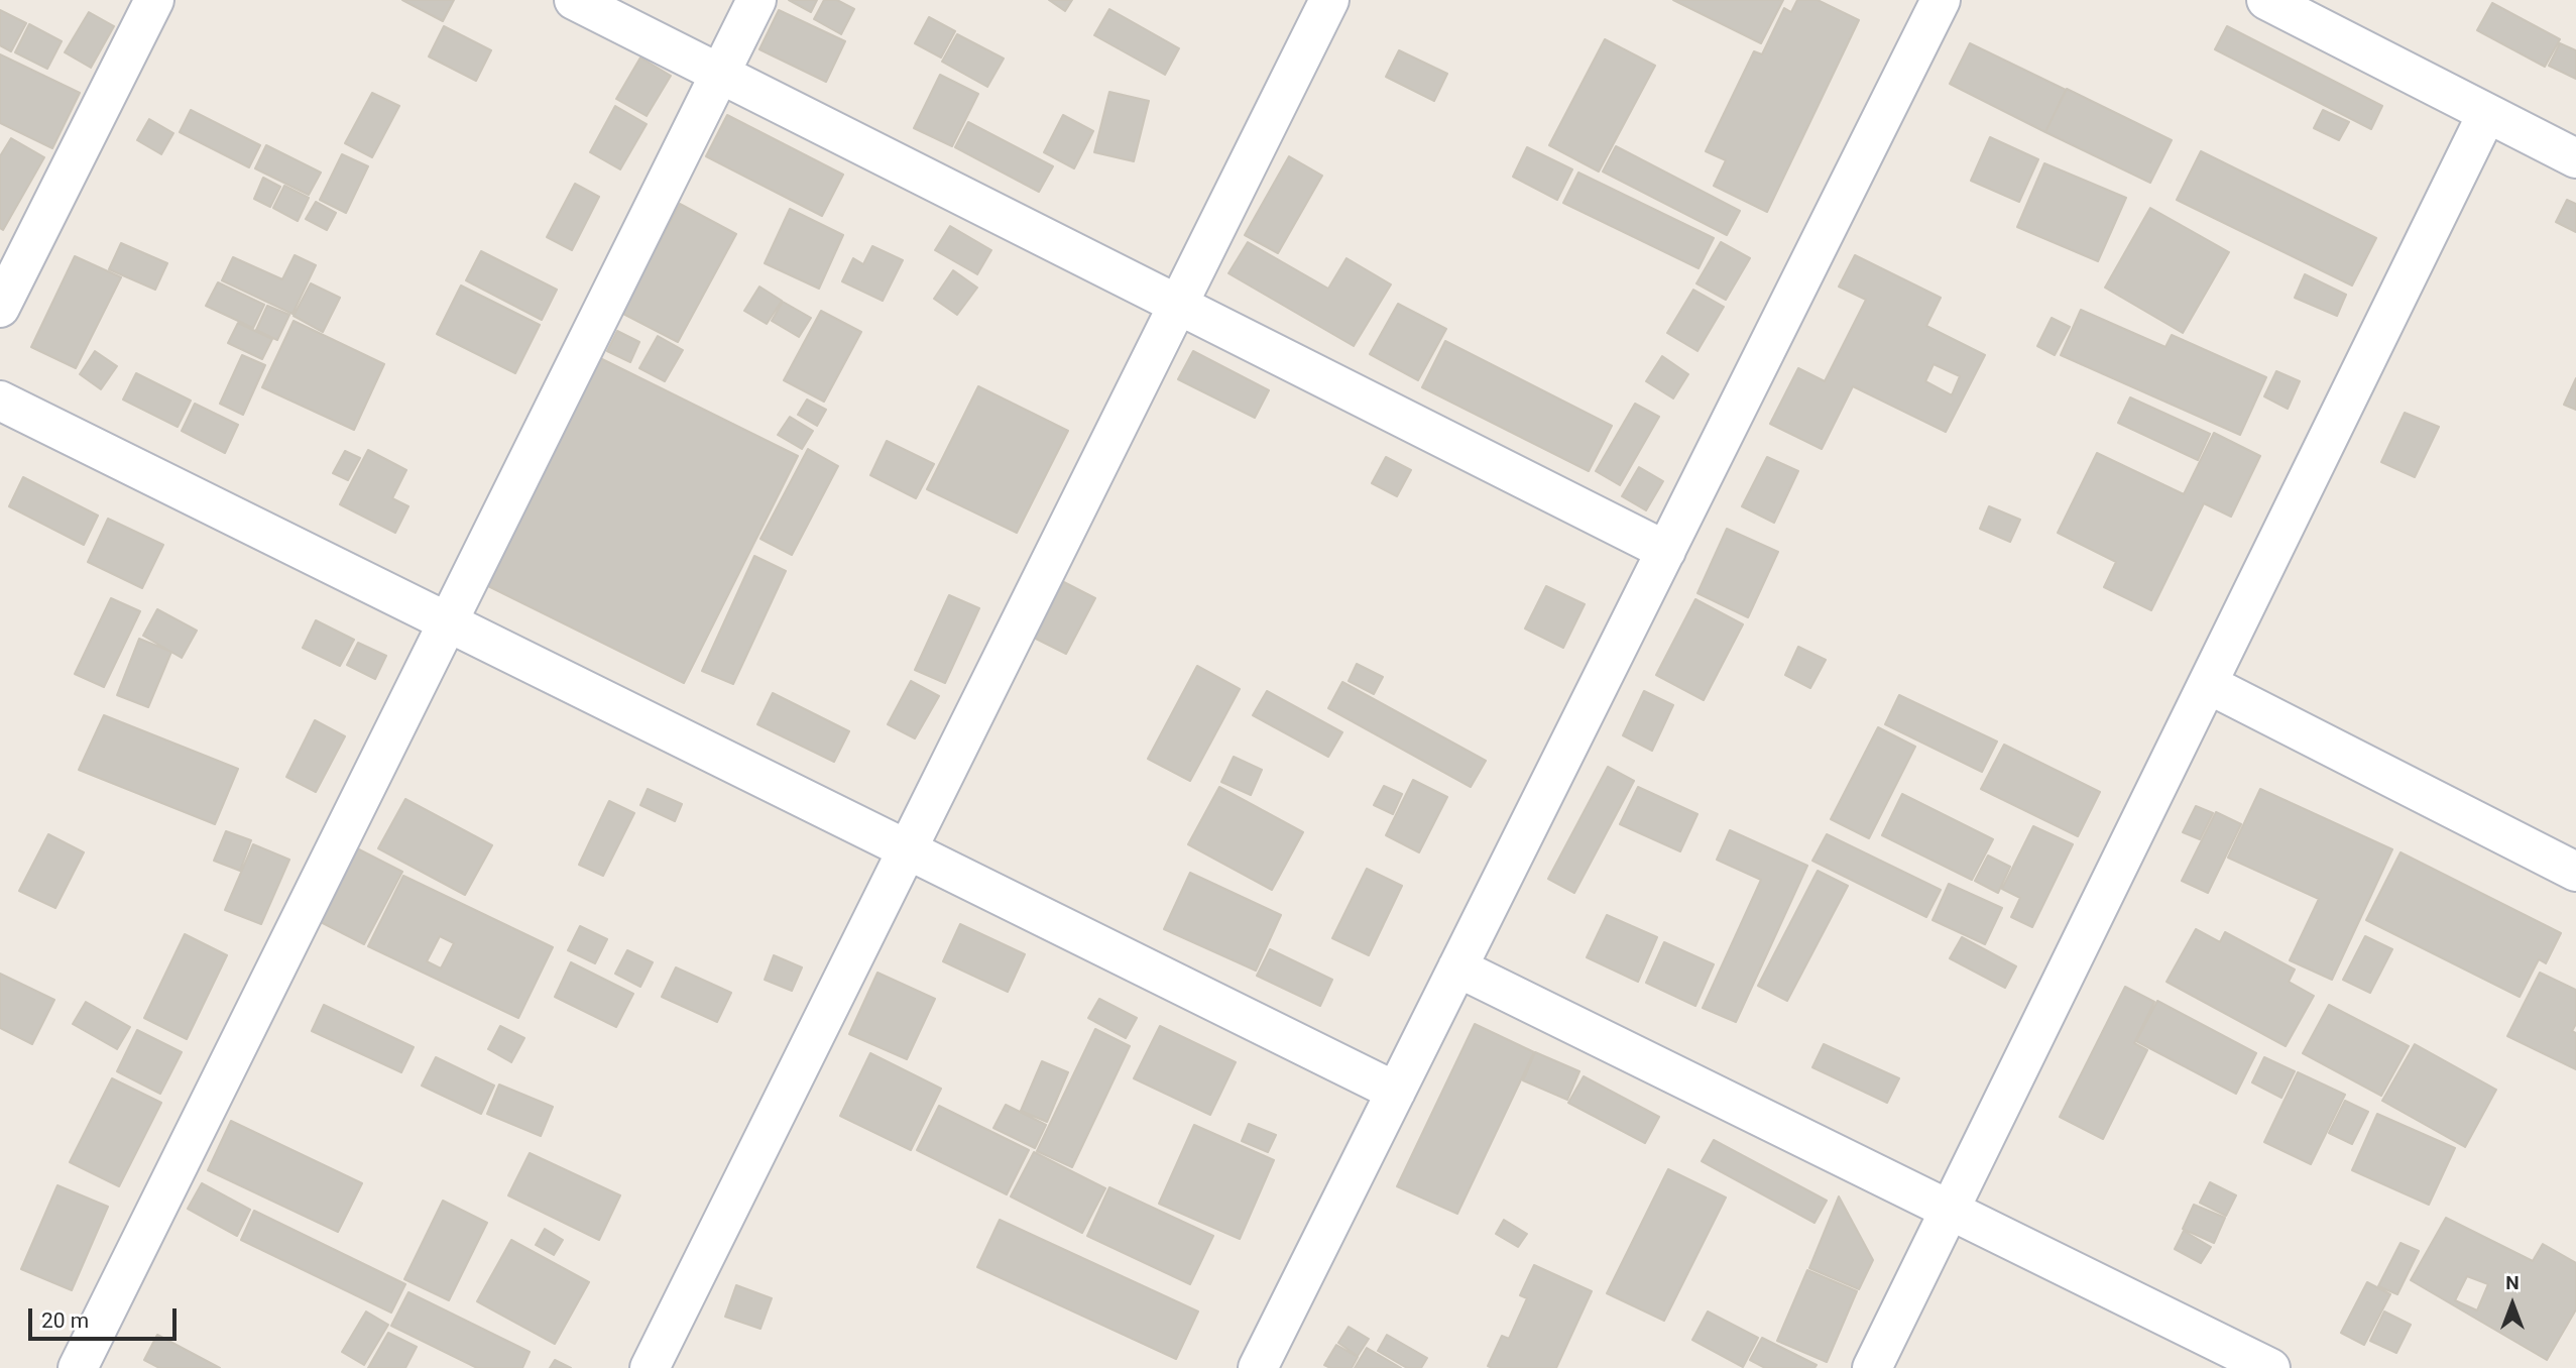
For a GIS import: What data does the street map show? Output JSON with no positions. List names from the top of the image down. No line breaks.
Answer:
{"scale_bar":"20 m","north":"top"}
